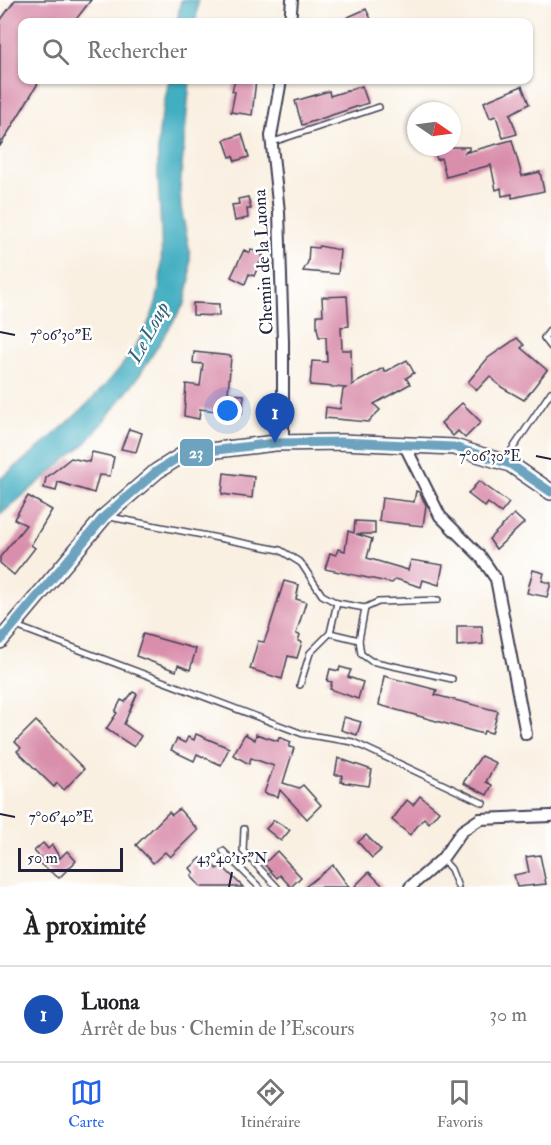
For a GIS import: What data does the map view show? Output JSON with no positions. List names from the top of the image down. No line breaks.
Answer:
{"streets":{"street":["Chemin de la Luona"]},"water":["Le Loup"],"lines":["transit line 23"],"scale_bar":"50 m","north":"right","page":{"search":"Rechercher","pins":"1","scale":"50 m","heading":"À proximité","list":[{"mark":"1","name":"Luona","note":"Arrêt de bus · Chemin de l'Escours","value":"30 m"}],"nav":["Carte","Itinéraire","Favoris"]},"coordinates":["7°06'30\"E","7°06'40\"E","43°40'15\"N"]}
